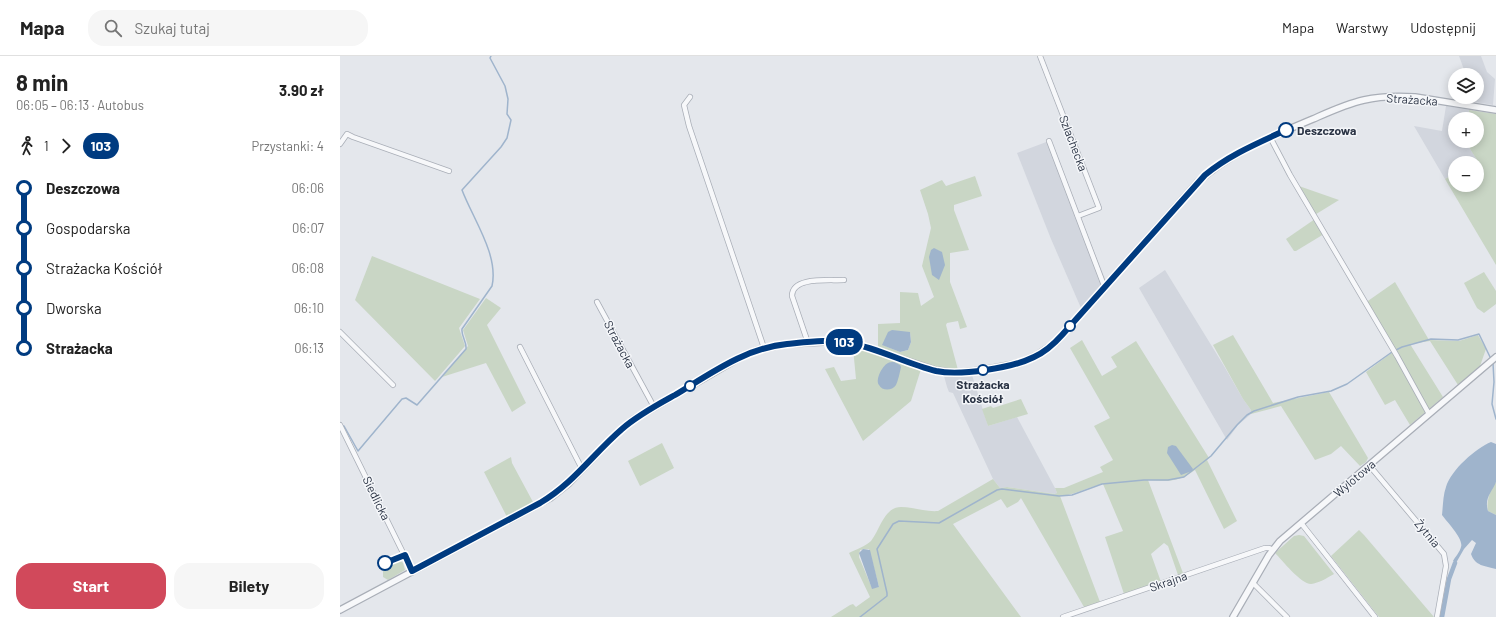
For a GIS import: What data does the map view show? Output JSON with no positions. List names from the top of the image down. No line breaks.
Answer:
{"streets":{"street":["Strażacka","Szlachecka","Wylotowa","Siedlicka","Żytnia","Skrajna"]},"crossings":[["Strażacka","Siedlicka"],["Wylotowa","Żytnia"],["Wylotowa","Skrajna"]],"places":["Deszczowa","Strażacka Kościół"],"lines":["bus line 103"],"page":{"header":"Mapa","search":"Szukaj tutaj","nav":["Mapa","Warstwy","Udostępnij"],"heading":["8 min","06:05 – 06:13 · Autobus","3.90 zł"],"on_map":"103","map_buttons":["+","−"],"legs":["1","103","Przystanki: 4"],"list":[{"name":"Deszczowa","value":"06:06"},{"name":"Gospodarska","value":"06:07"},{"name":"Strażacka Kościół","value":"06:08"},{"name":"Dworska","value":"06:10"},{"name":"Strażacka","value":"06:13"}],"buttons":["Start","Bilety"]}}
